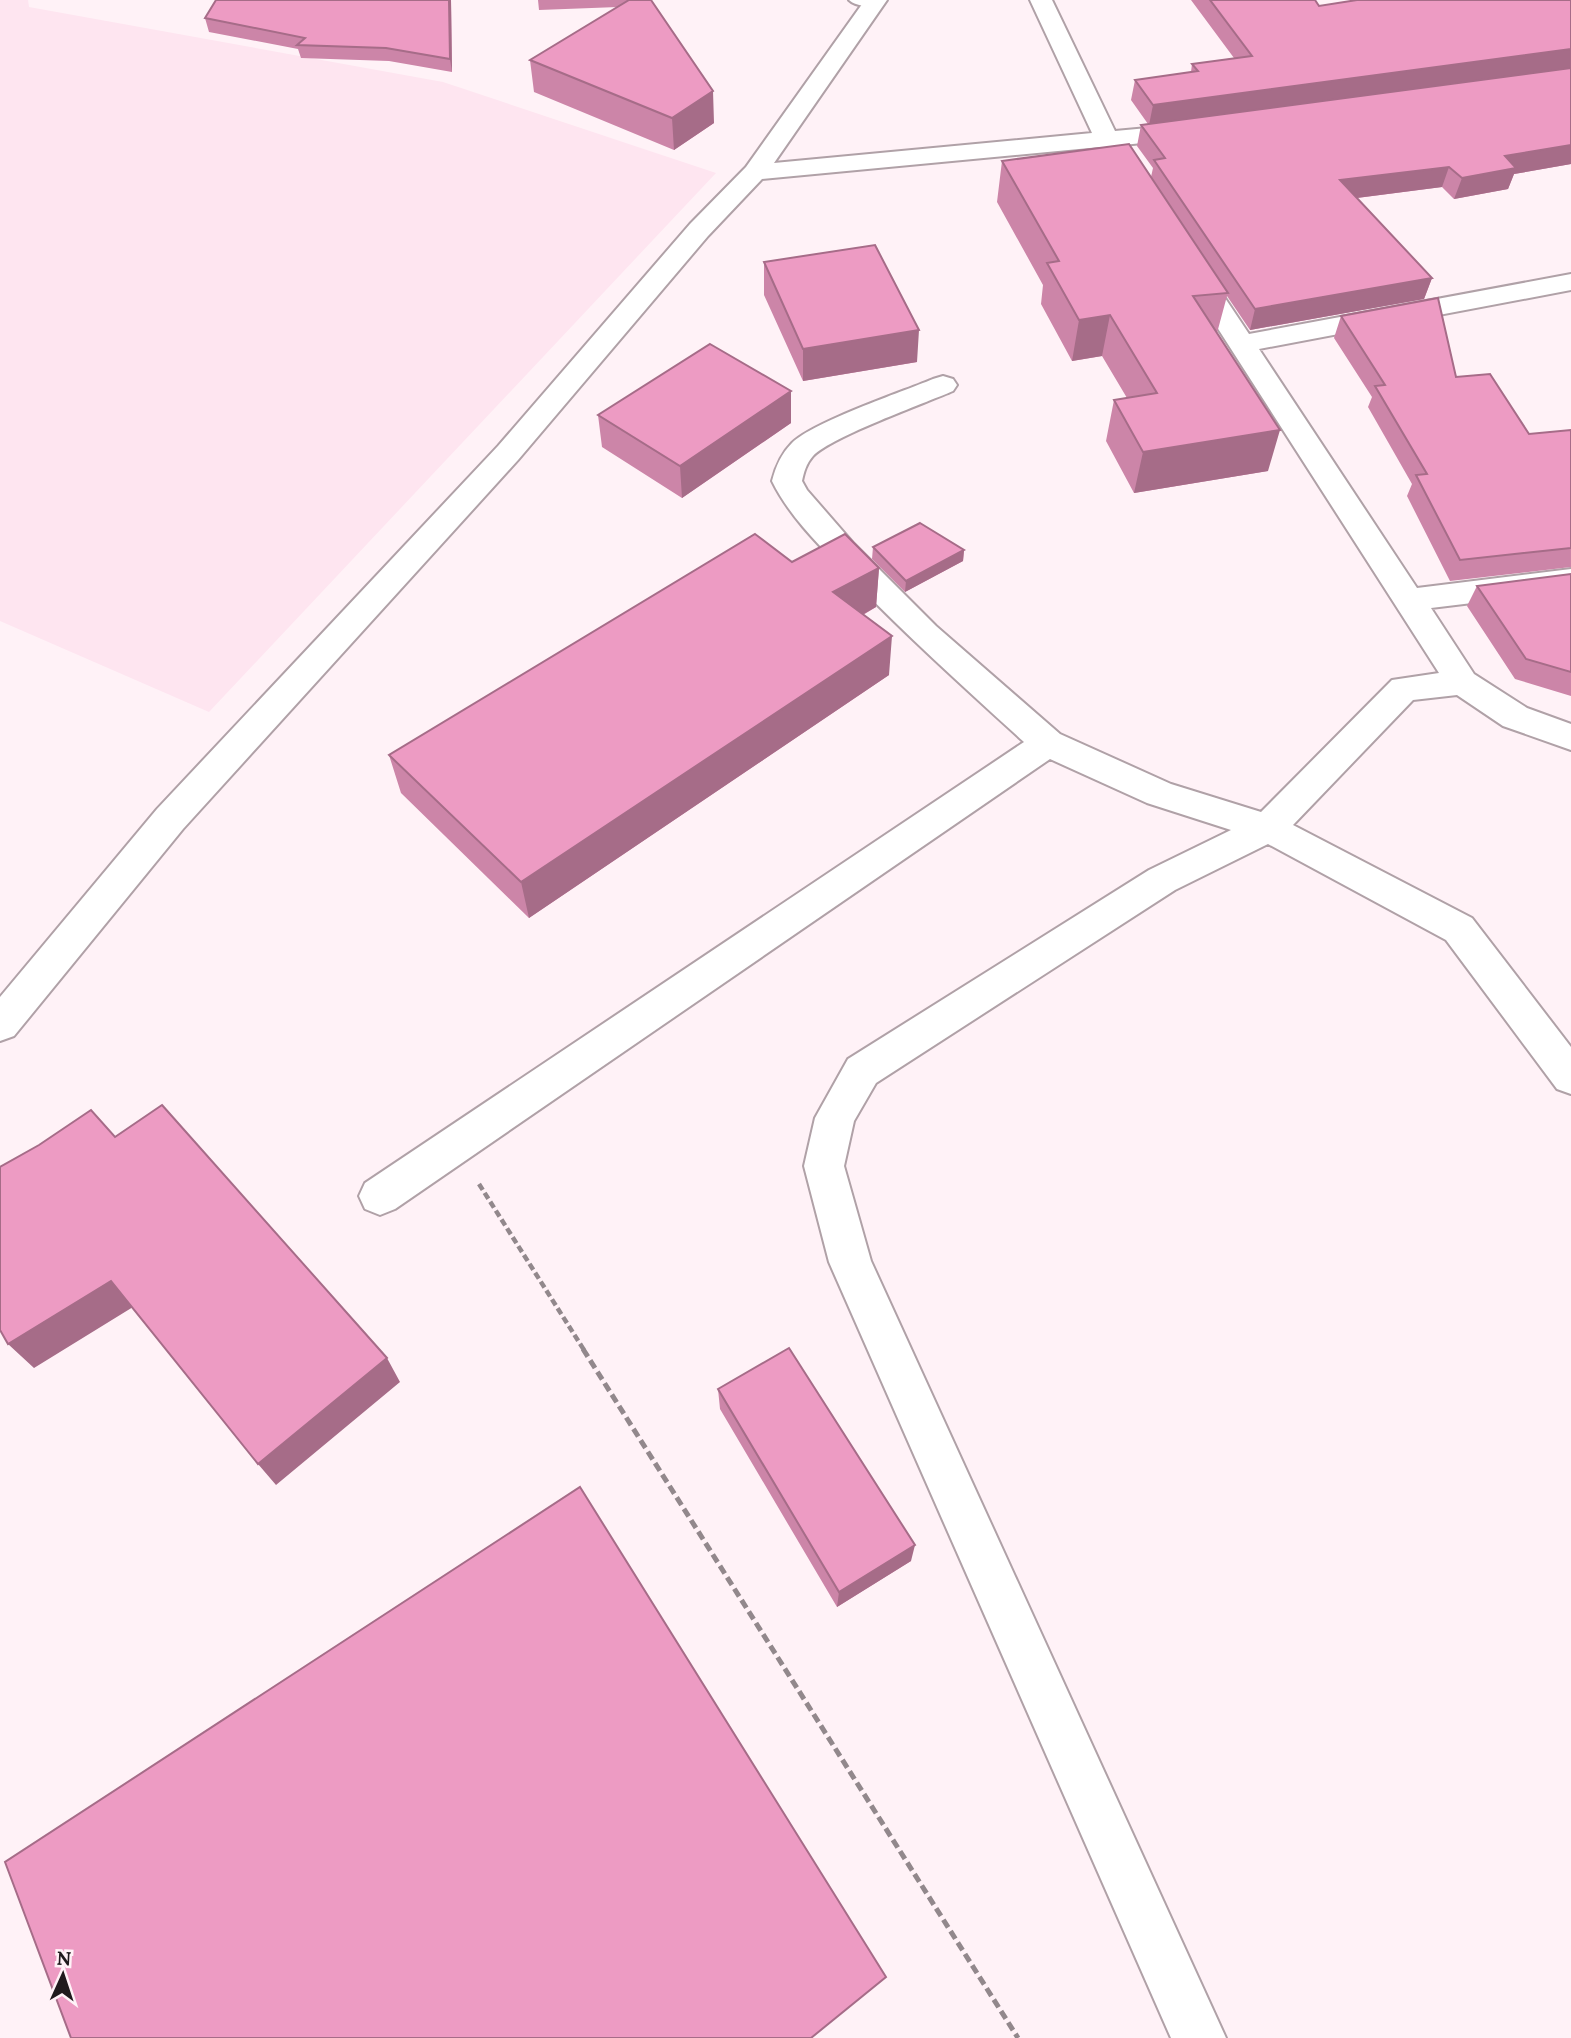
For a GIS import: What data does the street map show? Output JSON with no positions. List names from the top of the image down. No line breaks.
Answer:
{"north":"top"}
